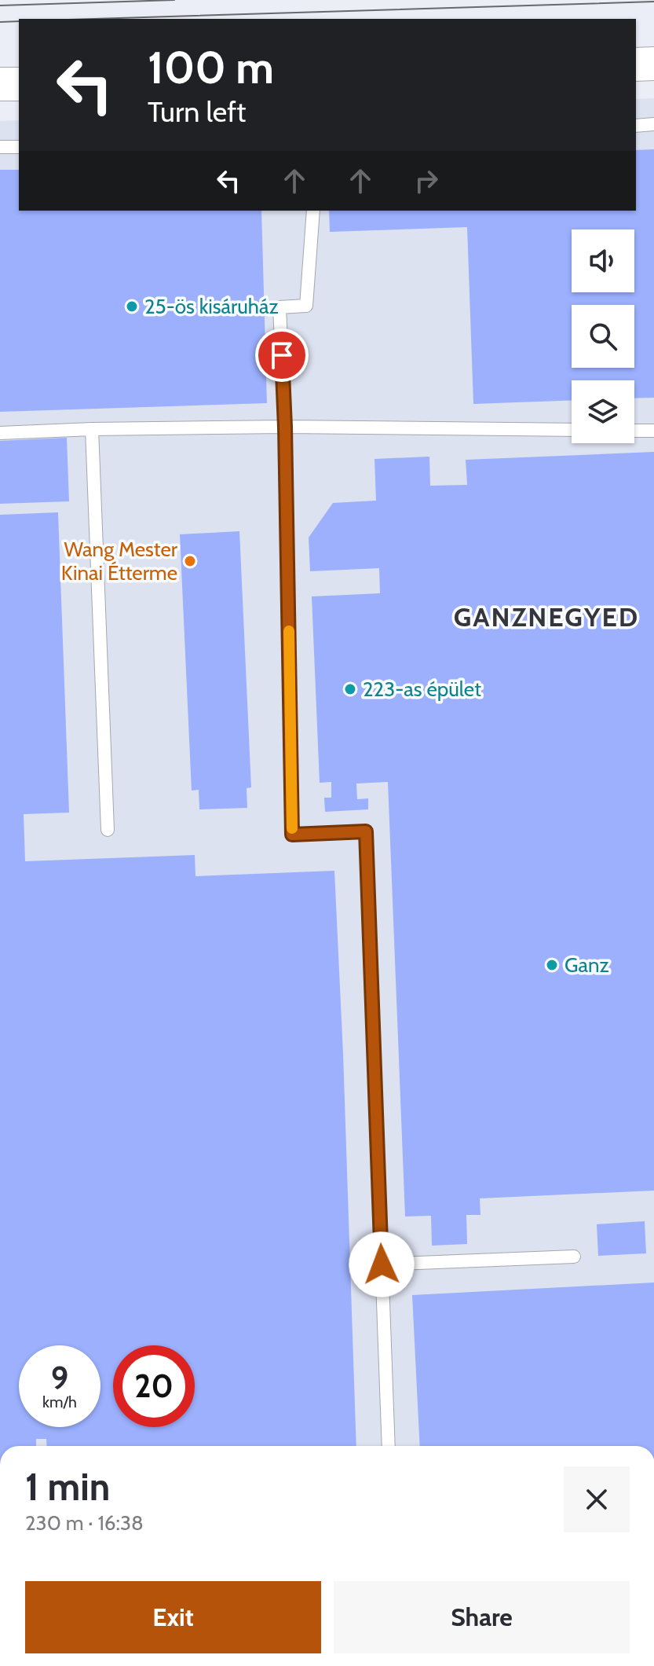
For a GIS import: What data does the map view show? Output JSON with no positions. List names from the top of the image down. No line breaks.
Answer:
{"districts":["GANZNEGYED"],"places":["25-ös kisáruház","Wang Mester Kinai Étterme","223-as épület","Ganz"],"page":{"turn":["100 m","Turn left"],"speed":"9 km/h","limit":"20","heading":["1 min","230 m · 16:38"],"buttons":["Exit","Share"]}}
